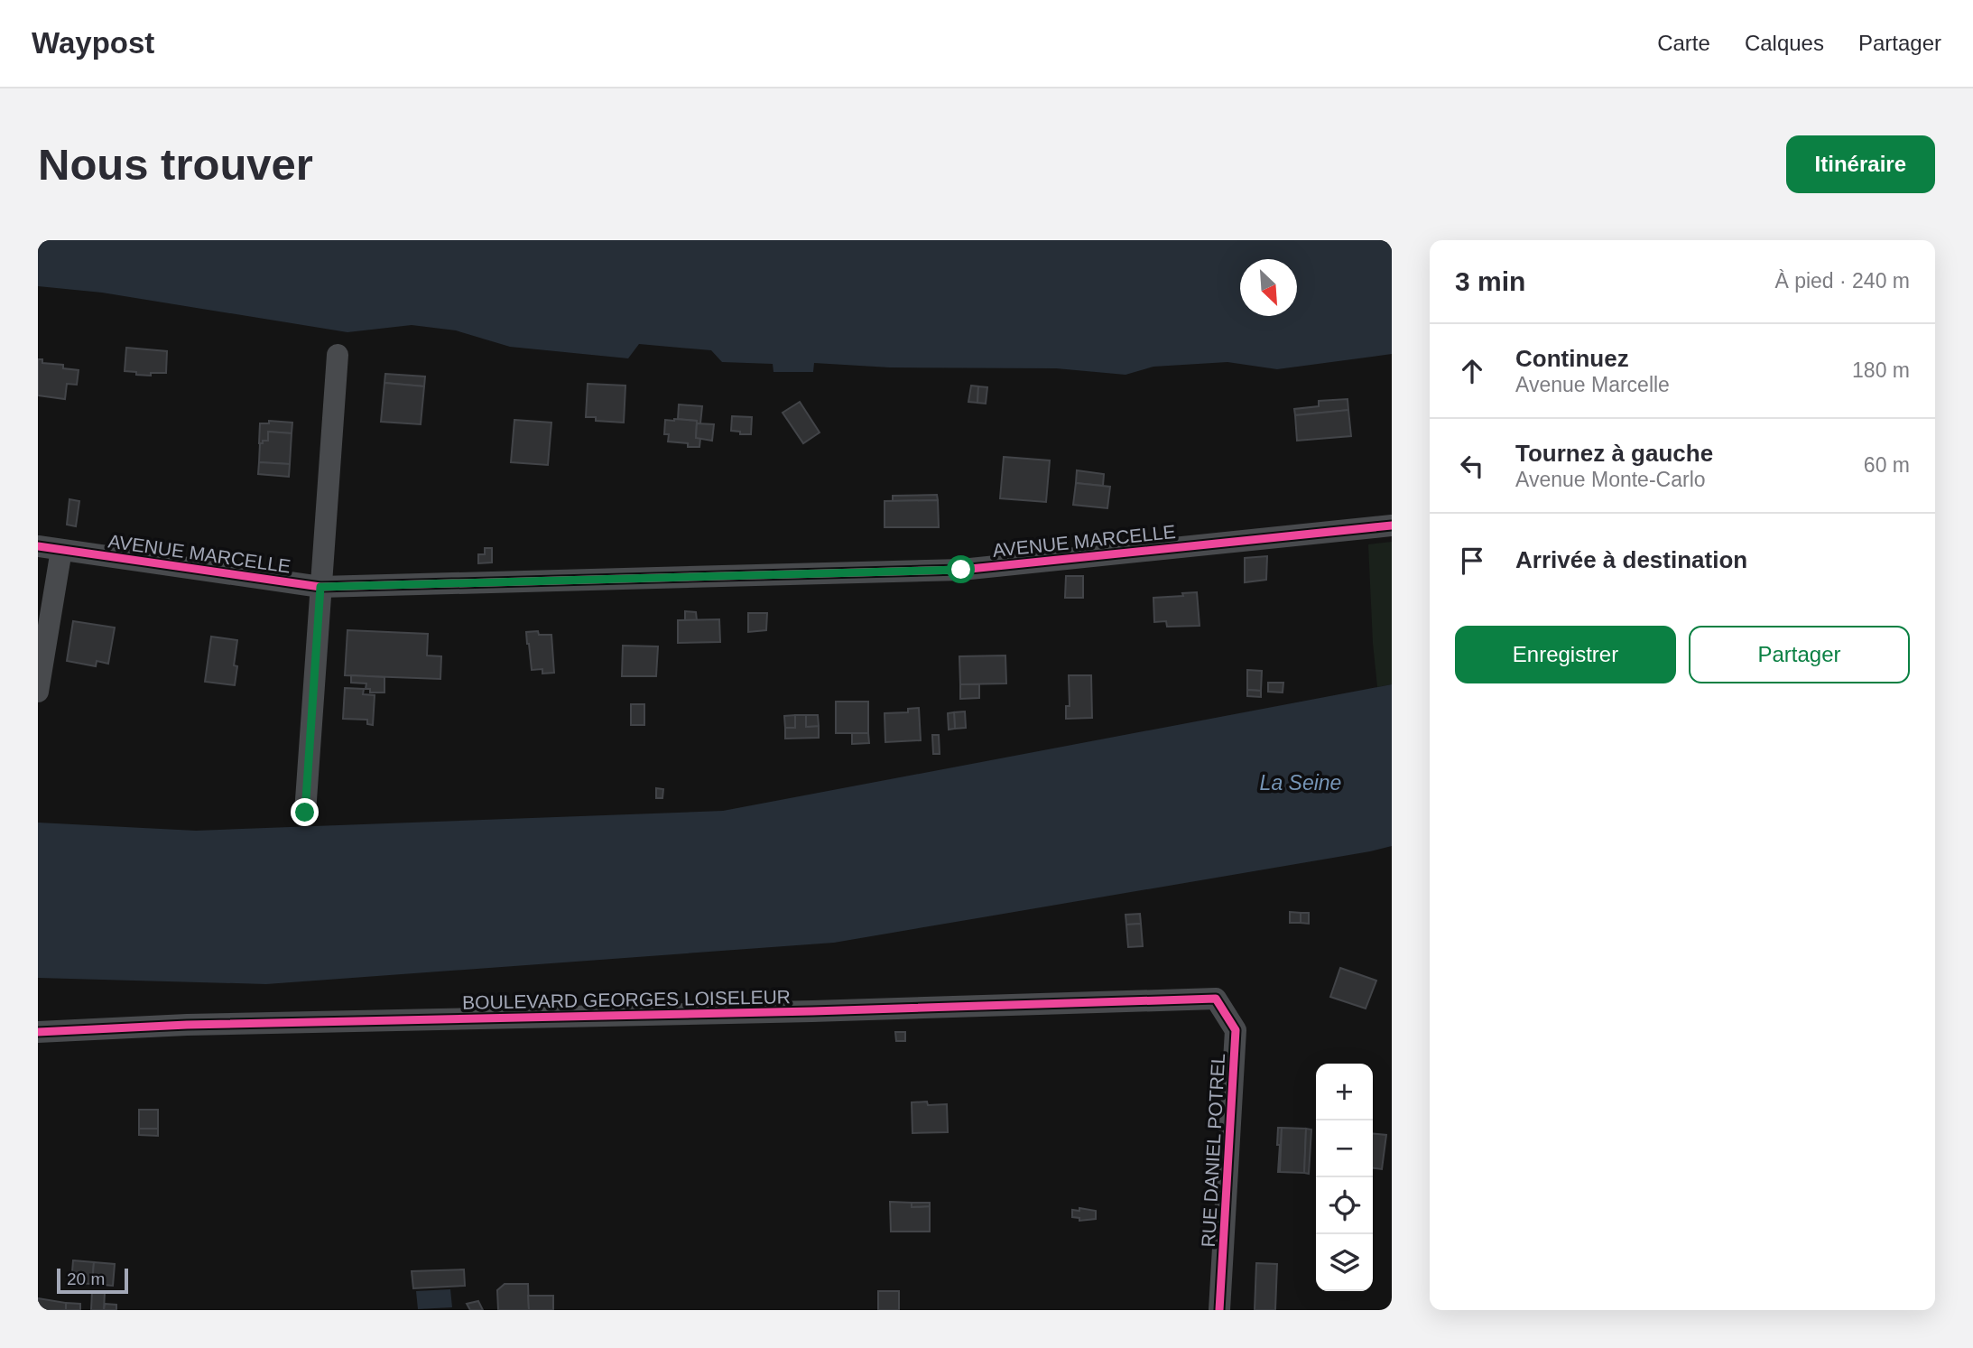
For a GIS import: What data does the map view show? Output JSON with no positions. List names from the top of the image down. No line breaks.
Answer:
{"streets":{"street":["AVENUE MARCELLE","BOULEVARD GEORGES LOISELEUR","RUE DANIEL POTREL"]},"crossings":[["BOULEVARD GEORGES LOISELEUR","RUE DANIEL POTREL"]],"water":["La Seine"],"scale_bar":"20 m","north":"bottom right","page":{"header":"Waypost","nav":["Carte","Calques","Partager"],"buttons":["Itinéraire",["Enregistrer","Partager"]],"title":"Nous trouver","heading":["3 min","À pied · 240 m"],"list":[["Continuez","Avenue Marcelle","180 m"],["Tournez à gauche","Avenue Monte-Carlo","60 m"],"Arrivée à destination"],"map_buttons":["+","−"],"scale":"20 m"}}
